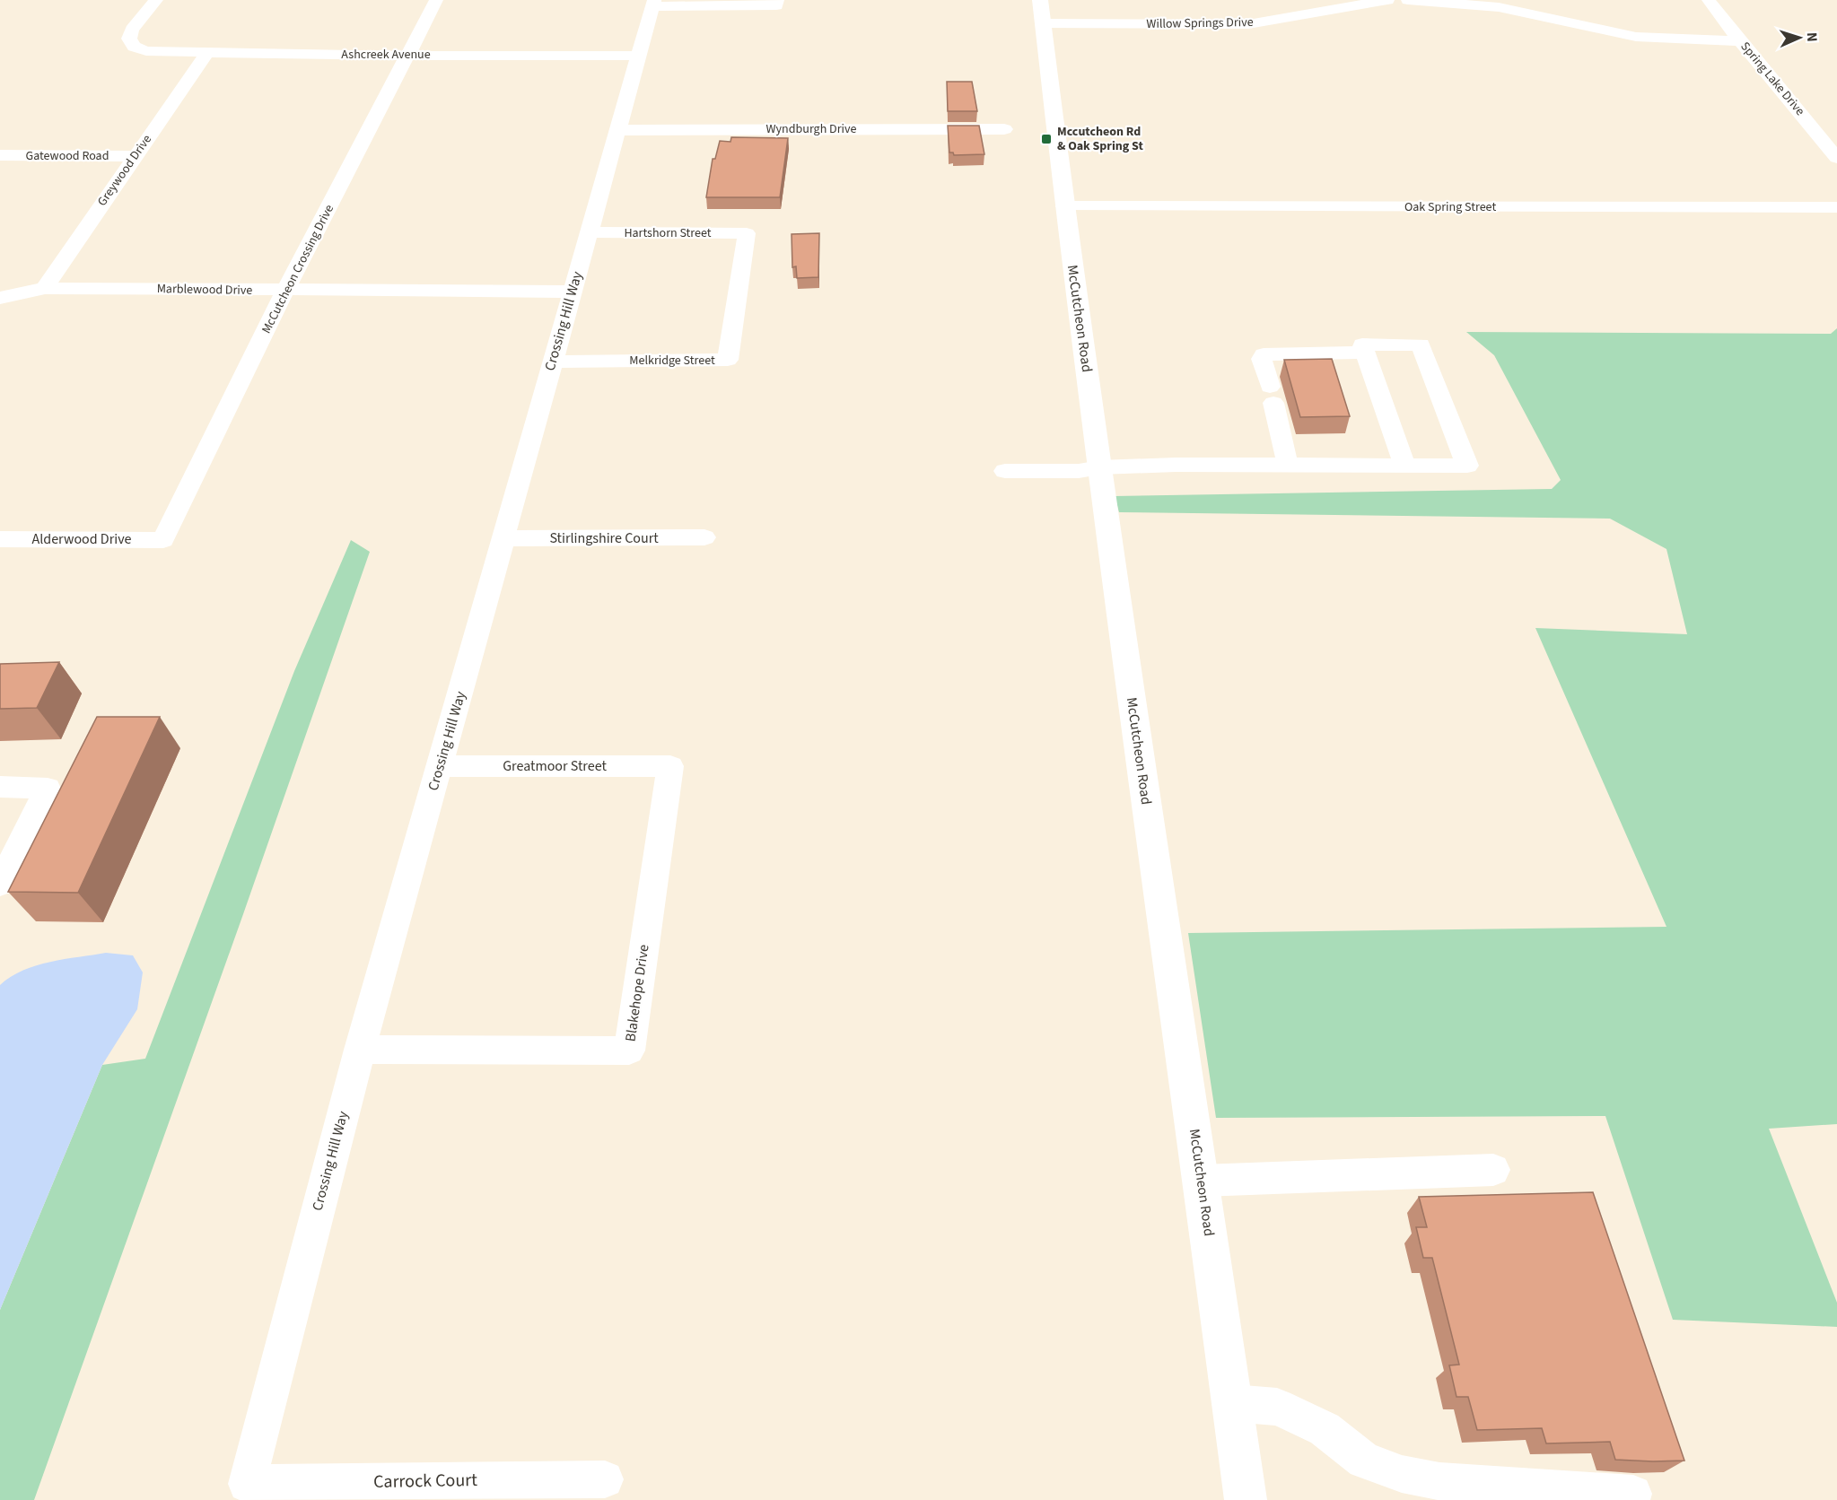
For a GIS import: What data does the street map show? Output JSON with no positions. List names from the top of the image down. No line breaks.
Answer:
{"streets":{"main road":["McCutcheon Road"],"street":["Willow Springs Drive","Ashcreek Avenue","Spring Lake Drive","Wyndburgh Drive","Gatewood Road","Greywood Drive","Oak Spring Street","Hartshorn Street","McCutcheon Crossing Drive","Marblewood Drive","Crossing Hill Way","Melkridge Street","Stirlingshire Court","Alderwood Drive","Greatmoor Street","Blakehope Drive","Carrock Court"]},"crossings":[["Willow Springs Drive","McCutcheon Road"],["Ashcreek Avenue","Greywood Drive"],["Ashcreek Avenue","McCutcheon Crossing Drive"],["Ashcreek Avenue","Crossing Hill Way"],["Wyndburgh Drive","Crossing Hill Way"],["Gatewood Road","Greywood Drive"],["Greywood Drive","Marblewood Drive"],["Oak Spring Street","McCutcheon Road"],["Hartshorn Street","Crossing Hill Way"],["Hartshorn Street","Melkridge Street"],["McCutcheon Crossing Drive","Marblewood Drive"],["McCutcheon Crossing Drive","Alderwood Drive"],["Marblewood Drive","Crossing Hill Way"],["Crossing Hill Way","Melkridge Street"],["Crossing Hill Way","Stirlingshire Court"],["Crossing Hill Way","Greatmoor Street"],["Crossing Hill Way","Blakehope Drive"],["Crossing Hill Way","Carrock Court"],["Greatmoor Street","Blakehope Drive"]],"places":{"transit":["Mccutcheon Rd & Oak Spring St"]},"north":"right"}
